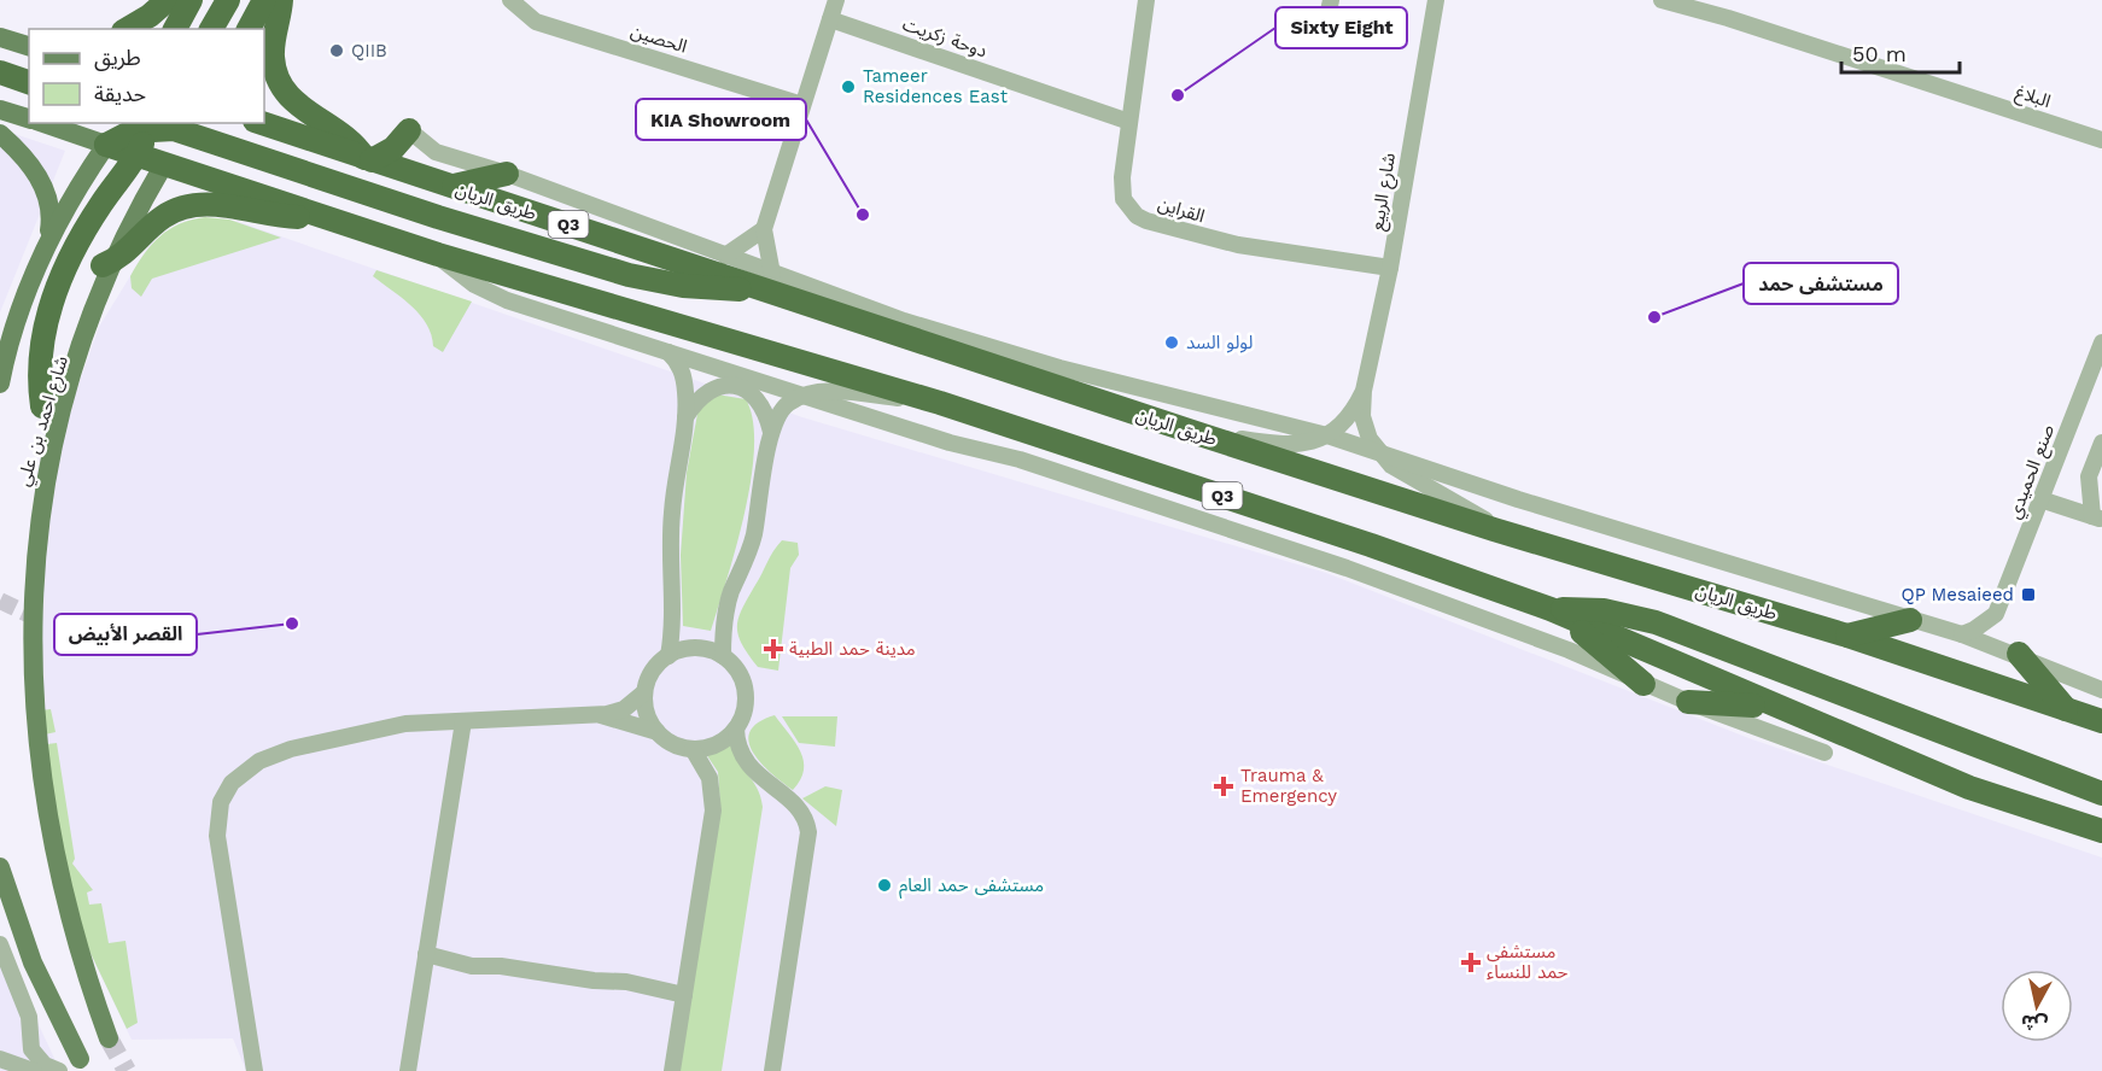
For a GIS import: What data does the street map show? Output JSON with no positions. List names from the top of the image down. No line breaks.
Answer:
{"streets":{"highway":["طريق الريان","Q3","شارع احمد بن علي"],"street":["دوحة زكريت","الحصين","البلاغ","شارع الربيع","القراين","صنع الحميدي"]},"crossings":[["دوحة زكريت","القراين"],["شارع الربيع","طريق الريان"],["شارع الربيع","القراين"],["Q3","شارع احمد بن علي"]],"places":{"other":["QIIB","Tameer Residences East","Sixty Eight","KIA Showroom","مستشفى حمد","لولو السد","القصر الأبيض","مستشفى حمد العام"],"transit":["QP Mesaieed"],"health":["مدينة حمد الطبية","Trauma & Emergency","مستشفى حمد للنساء"]},"legend":["طريق","حديقة"],"scale_bar":"50 m","north":"bottom"}
